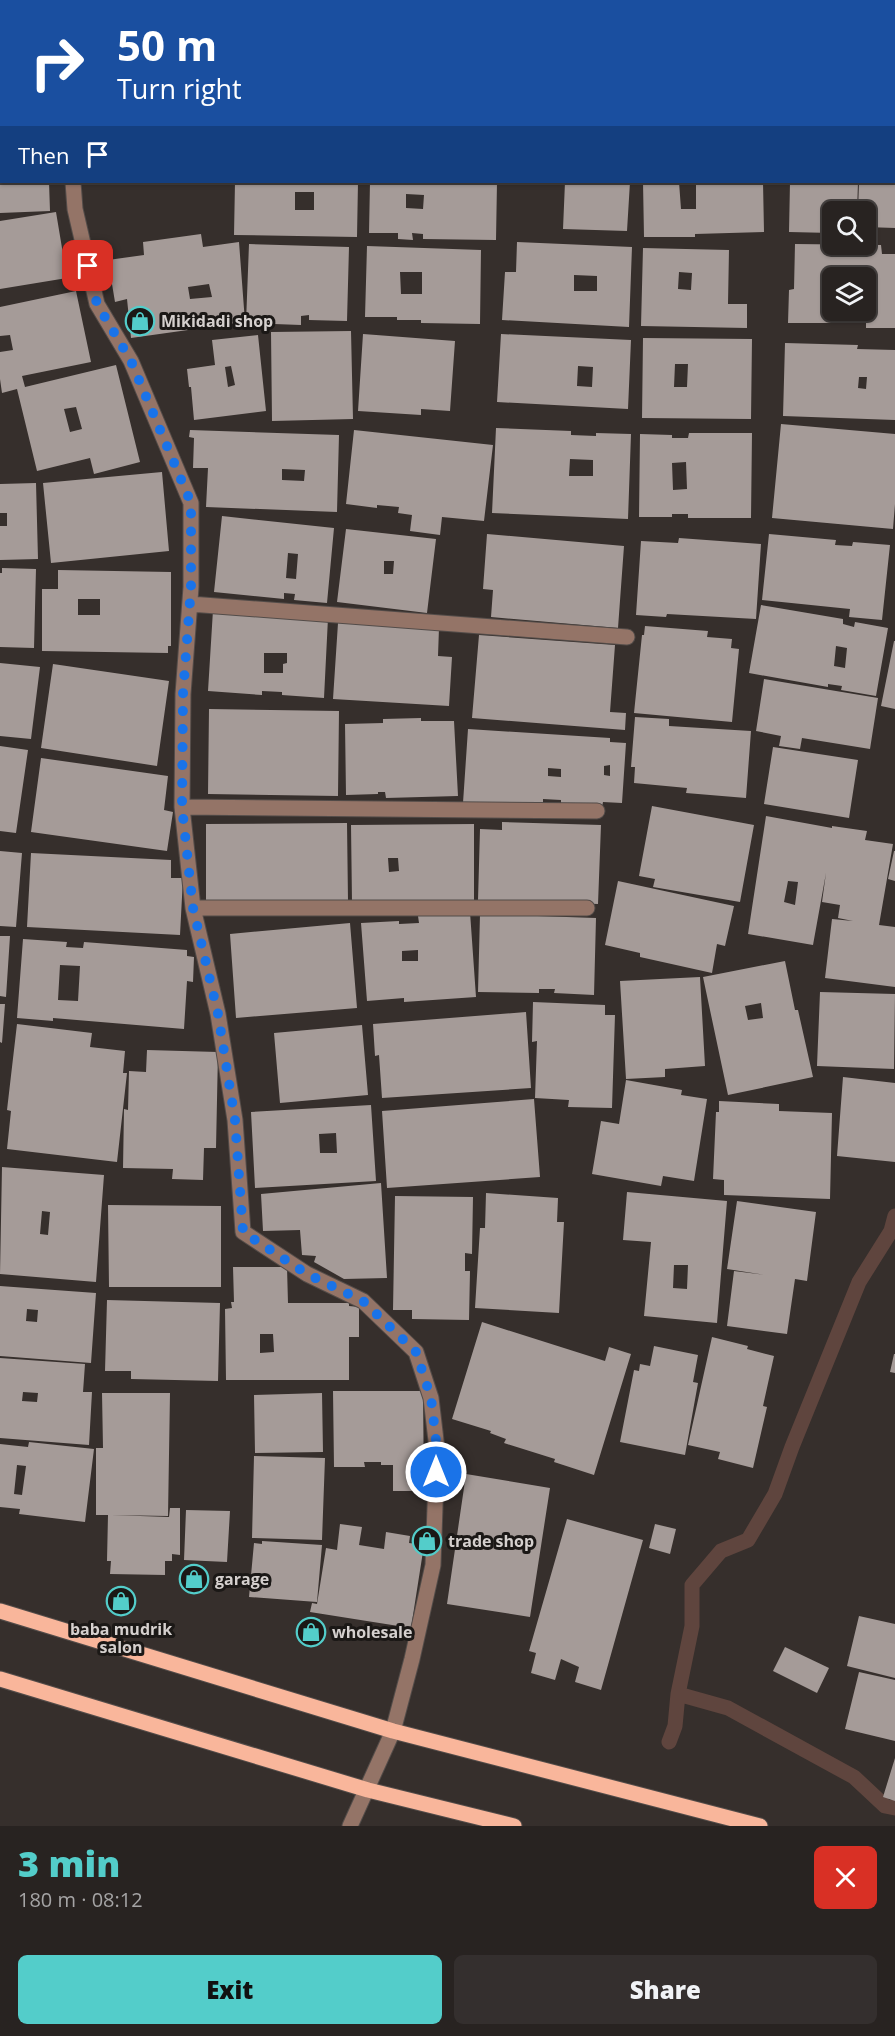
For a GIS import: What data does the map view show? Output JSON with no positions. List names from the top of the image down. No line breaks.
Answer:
{"places":{"shop":["Mikidadi shop","trade shop","garage","baba mudrik salon","wholesale"]},"page":{"turn":["50 m","Turn right"],"then":"Then","heading":["3 min","180 m · 08:12"],"buttons":["Exit","Share"]}}
